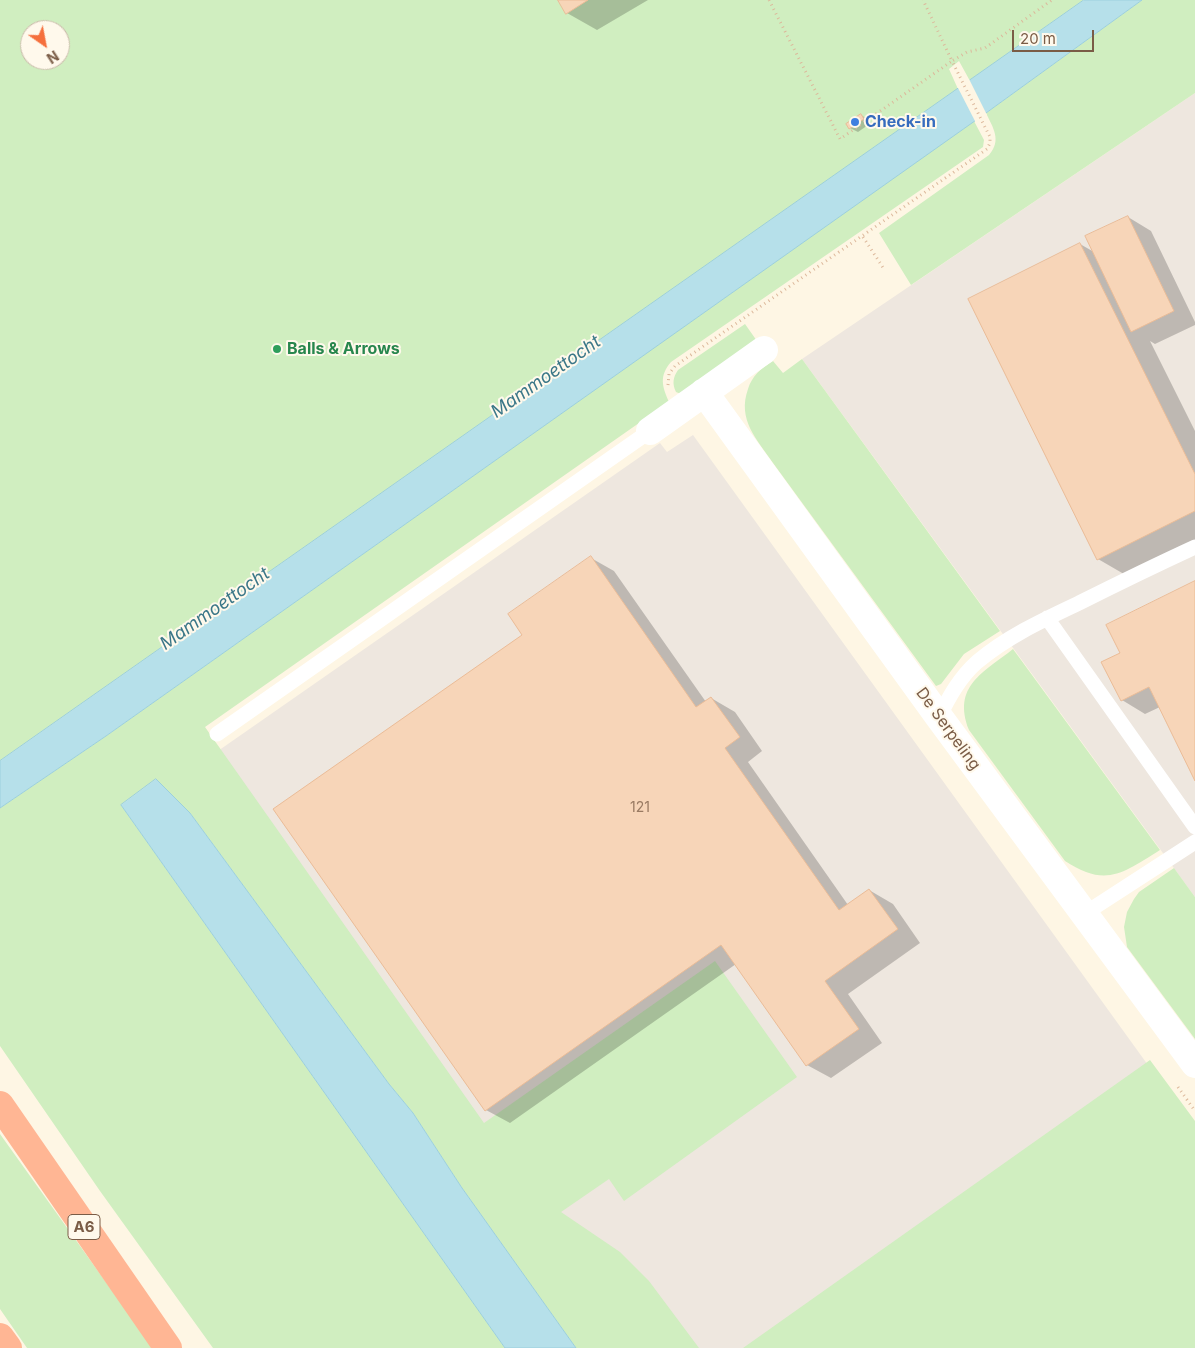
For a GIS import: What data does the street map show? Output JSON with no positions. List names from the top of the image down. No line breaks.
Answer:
{"streets":{"highway":["A6"],"street":["De Serpeling"]},"water":["Mammoettocht"],"places":["Check-in","Balls & Arrows"],"house_numbers":["121"],"scale_bar":"20 m","north":"bottom right"}
